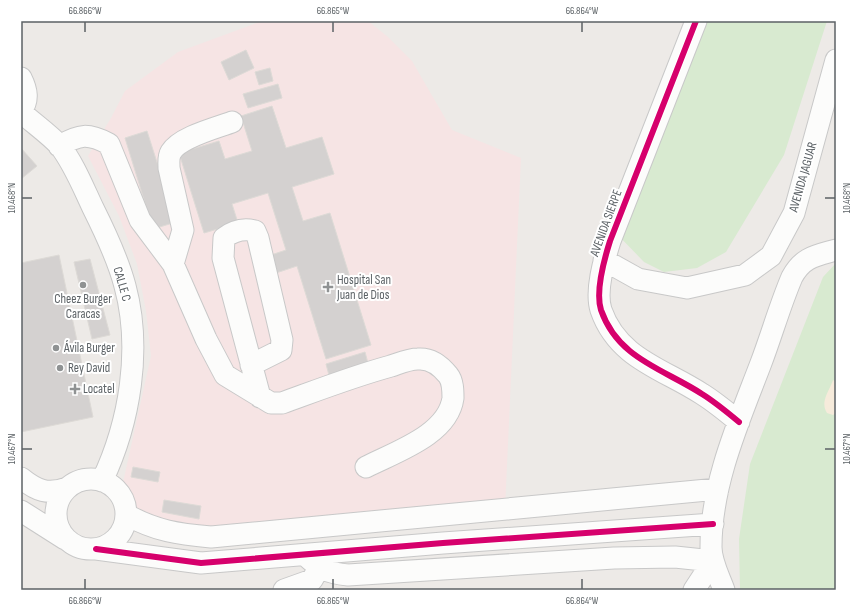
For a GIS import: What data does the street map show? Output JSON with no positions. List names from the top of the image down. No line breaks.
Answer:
{"streets":{"street":["AVENIDA JAGUAR","AVENIDA SIERPE","CALLE C"]},"crossings":[["AVENIDA JAGUAR","AVENIDA SIERPE"]],"places":{"other":["Cheez Burger Caracas","Ávila Burger","Rey David"],"health":["Hospital San Juan de Dios","Locatel"]},"coordinates":["66.866°W","66.865°W","66.864°W","10.468°N","10.467°N"]}
